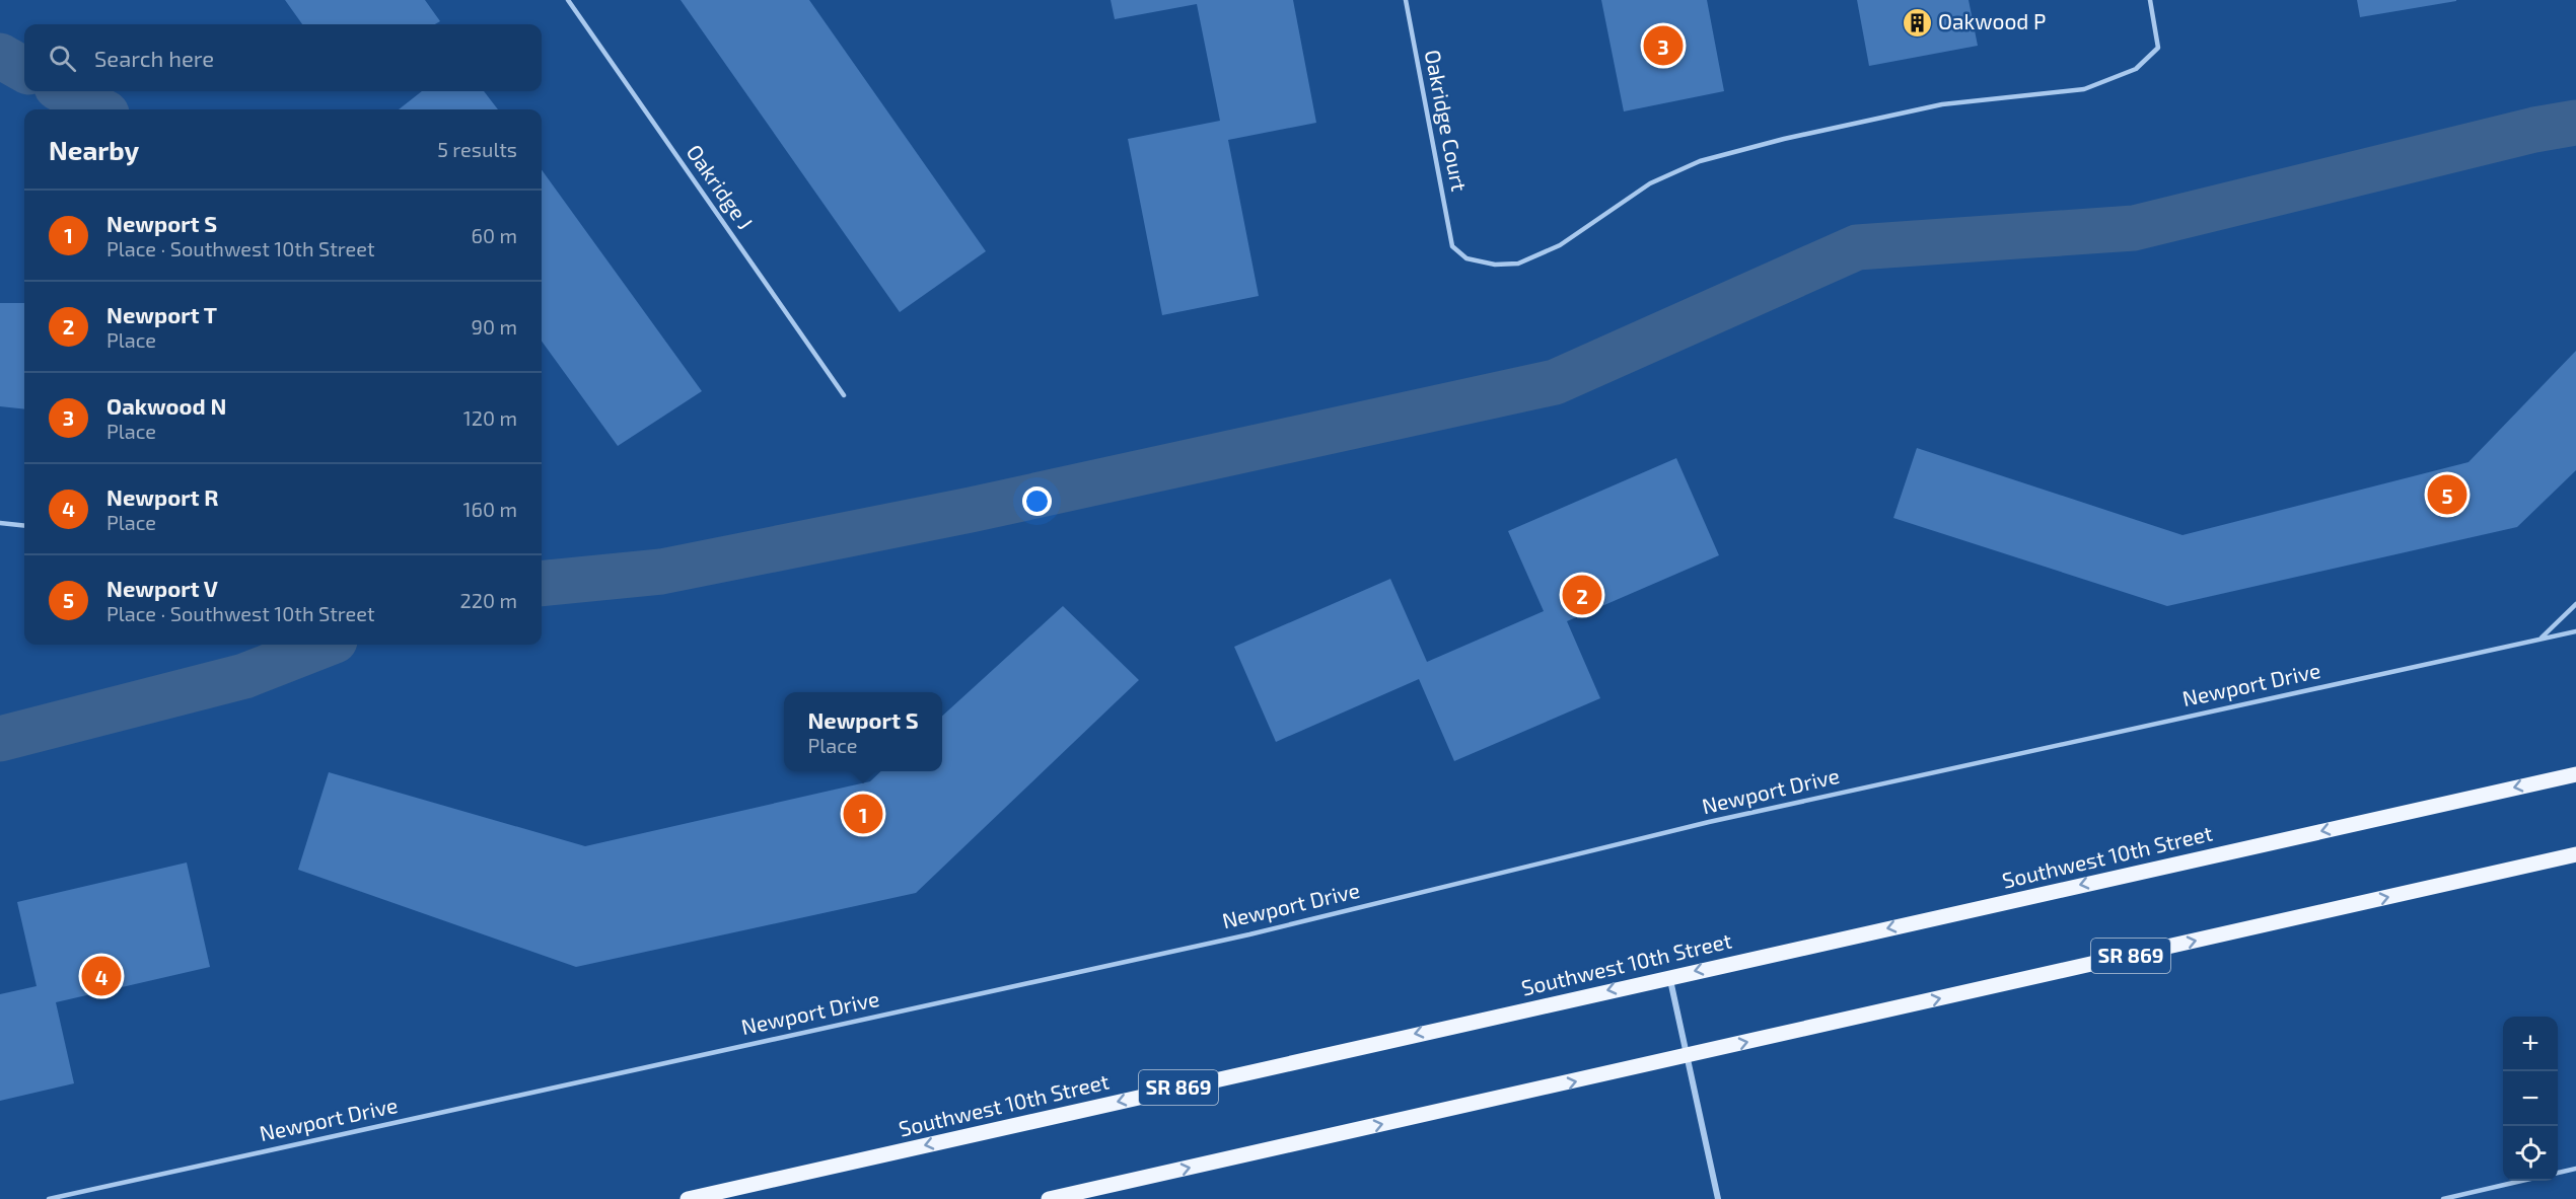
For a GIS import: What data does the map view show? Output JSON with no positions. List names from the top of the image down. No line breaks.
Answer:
{"streets":{"main road":["Southwest 10th Street","SR 869"],"lane":["Oakridge Court","Oakridge J","Newport Drive"]},"places":{"building":["Oakwood P"]},"page":{"pins":["3","5","2","1","4"],"search":"Search here","heading":["Nearby","5 results"],"list":[{"mark":"1","name":"Newport S","note":"Place · Southwest 10th Street","value":"60 m"},{"mark":"2","name":"Newport T","note":"Place","value":"90 m"},{"mark":"3","name":"Oakwood N","note":"Place","value":"120 m"},{"mark":"4","name":"Newport R","note":"Place","value":"160 m"},{"mark":"5","name":"Newport V","note":"Place · Southwest 10th Street","value":"220 m"}],"popup":["Newport S","Place"],"map_buttons":["+","−"]}}
